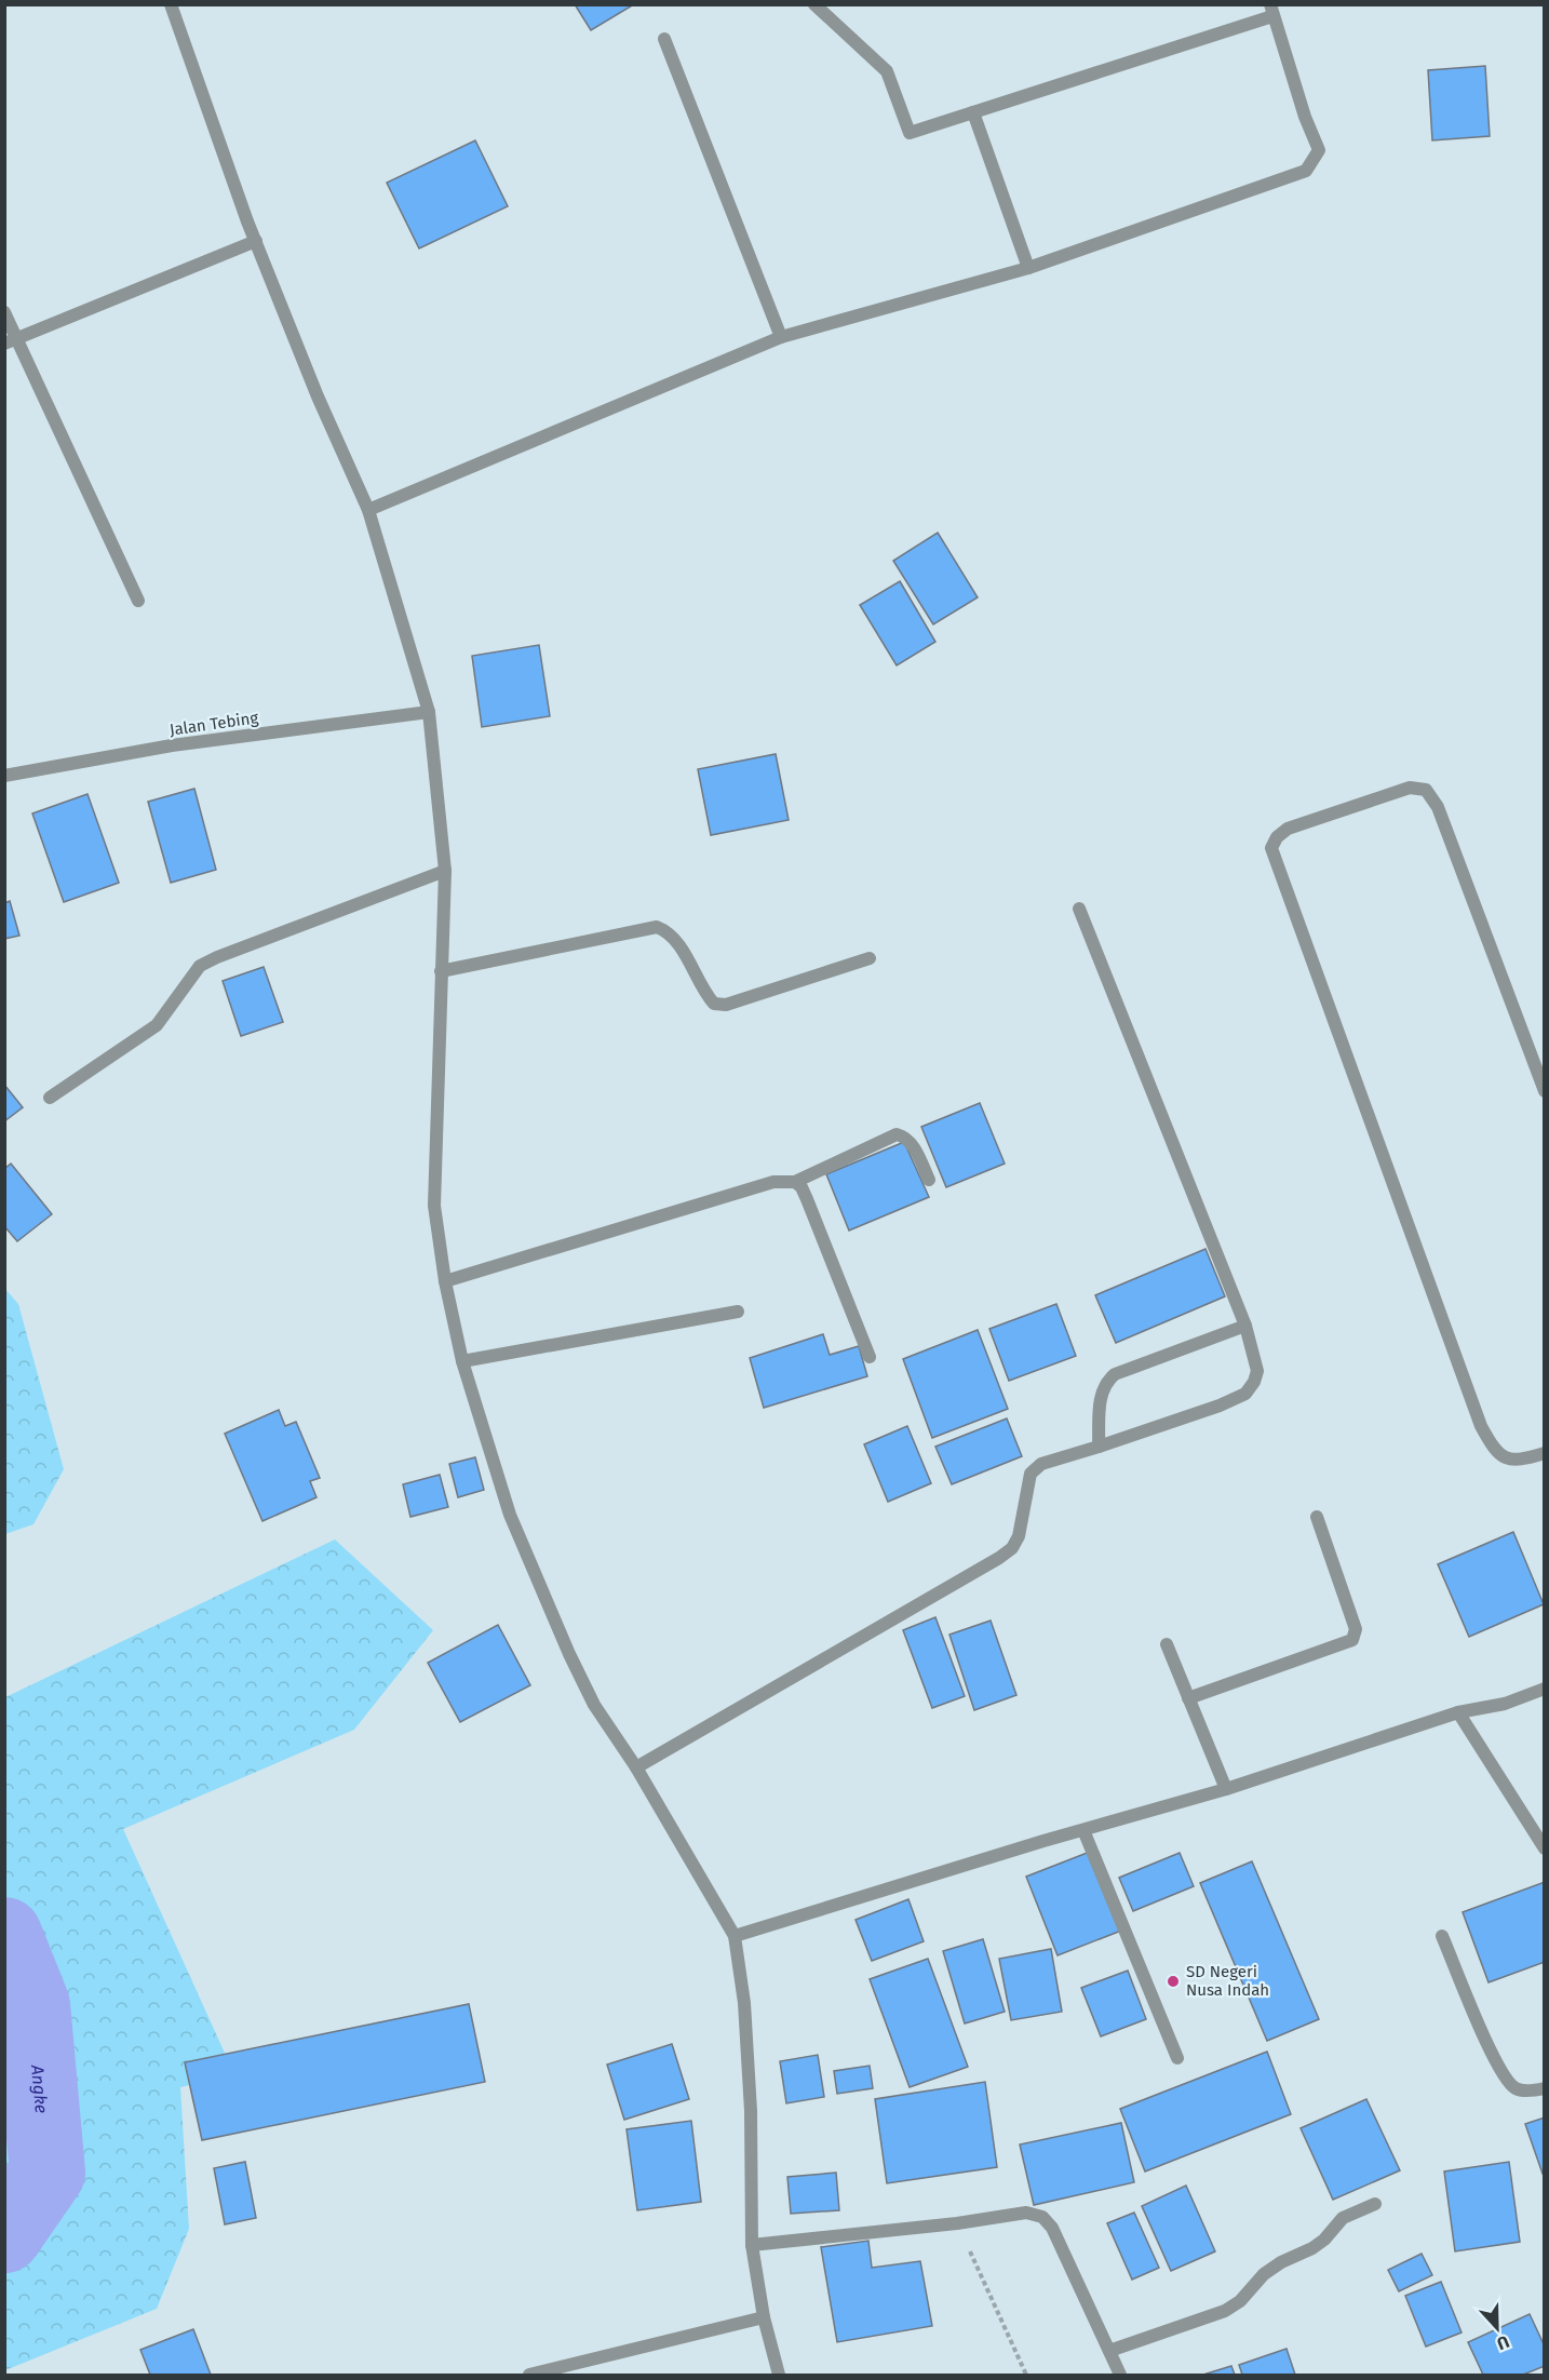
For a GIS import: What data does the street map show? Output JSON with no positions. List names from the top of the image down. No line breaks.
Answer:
{"streets":{"street":["Jalan Tebing"]},"water":["Angke"],"places":["SD Negeri Nusa Indah"],"north":"bottom"}
